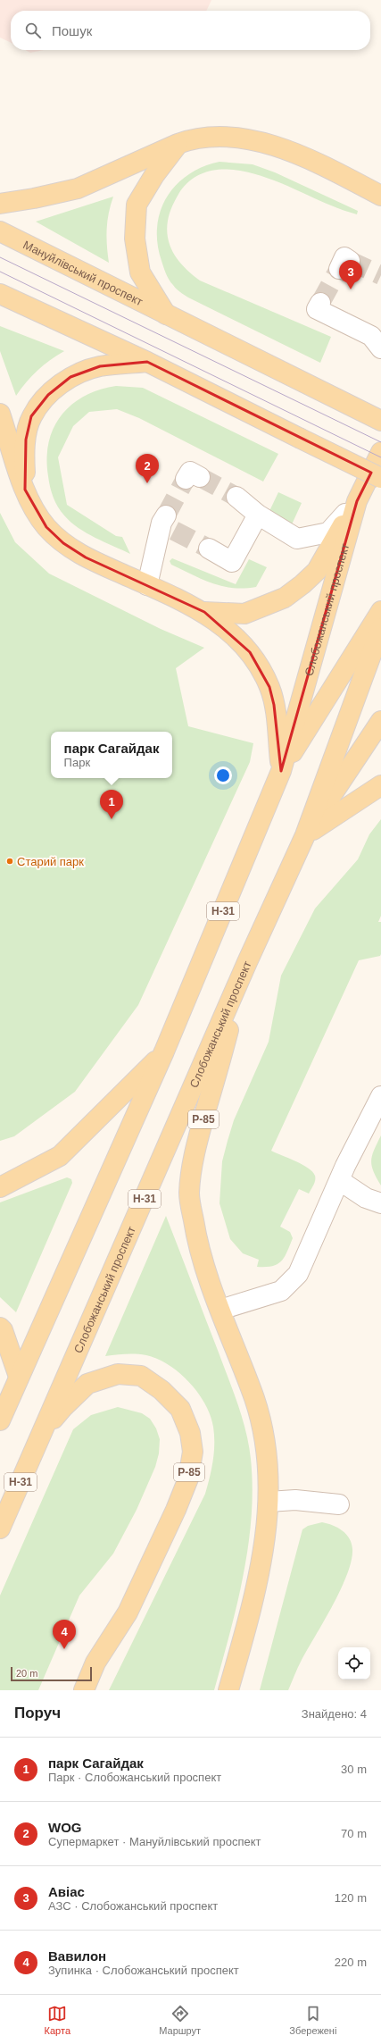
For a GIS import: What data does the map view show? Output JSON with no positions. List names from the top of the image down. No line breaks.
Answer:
{"streets":{"main road":["Мануйлівський проспект","Слобожанський проспект","Н-31","Р-85"]},"crossings":[["Слобожанський проспект","Н-31"],["Слобожанський проспект","Р-85"]],"places":["Старий парк"],"scale_bar":"20 m","page":{"search":"Пошук","pins":["3","2","1","4"],"popup":["парк Сагайдак","Парк"],"scale":"20 m","heading":["Поруч","Знайдено: 4"],"list":[{"mark":"1","name":"парк Сагайдак","note":"Парк · Слобожанський проспект","value":"30 m"},{"mark":"2","name":"WOG","note":"Супермаркет · Мануйлівський проспект","value":"70 m"},{"mark":"3","name":"Авіас","note":"АЗС · Слобожанський проспект","value":"120 m"},{"mark":"4","name":"Вавилон","note":"Зупинка · Слобожанський проспект","value":"220 m"}],"nav":["Карта","Маршрут","Збережені"]}}
